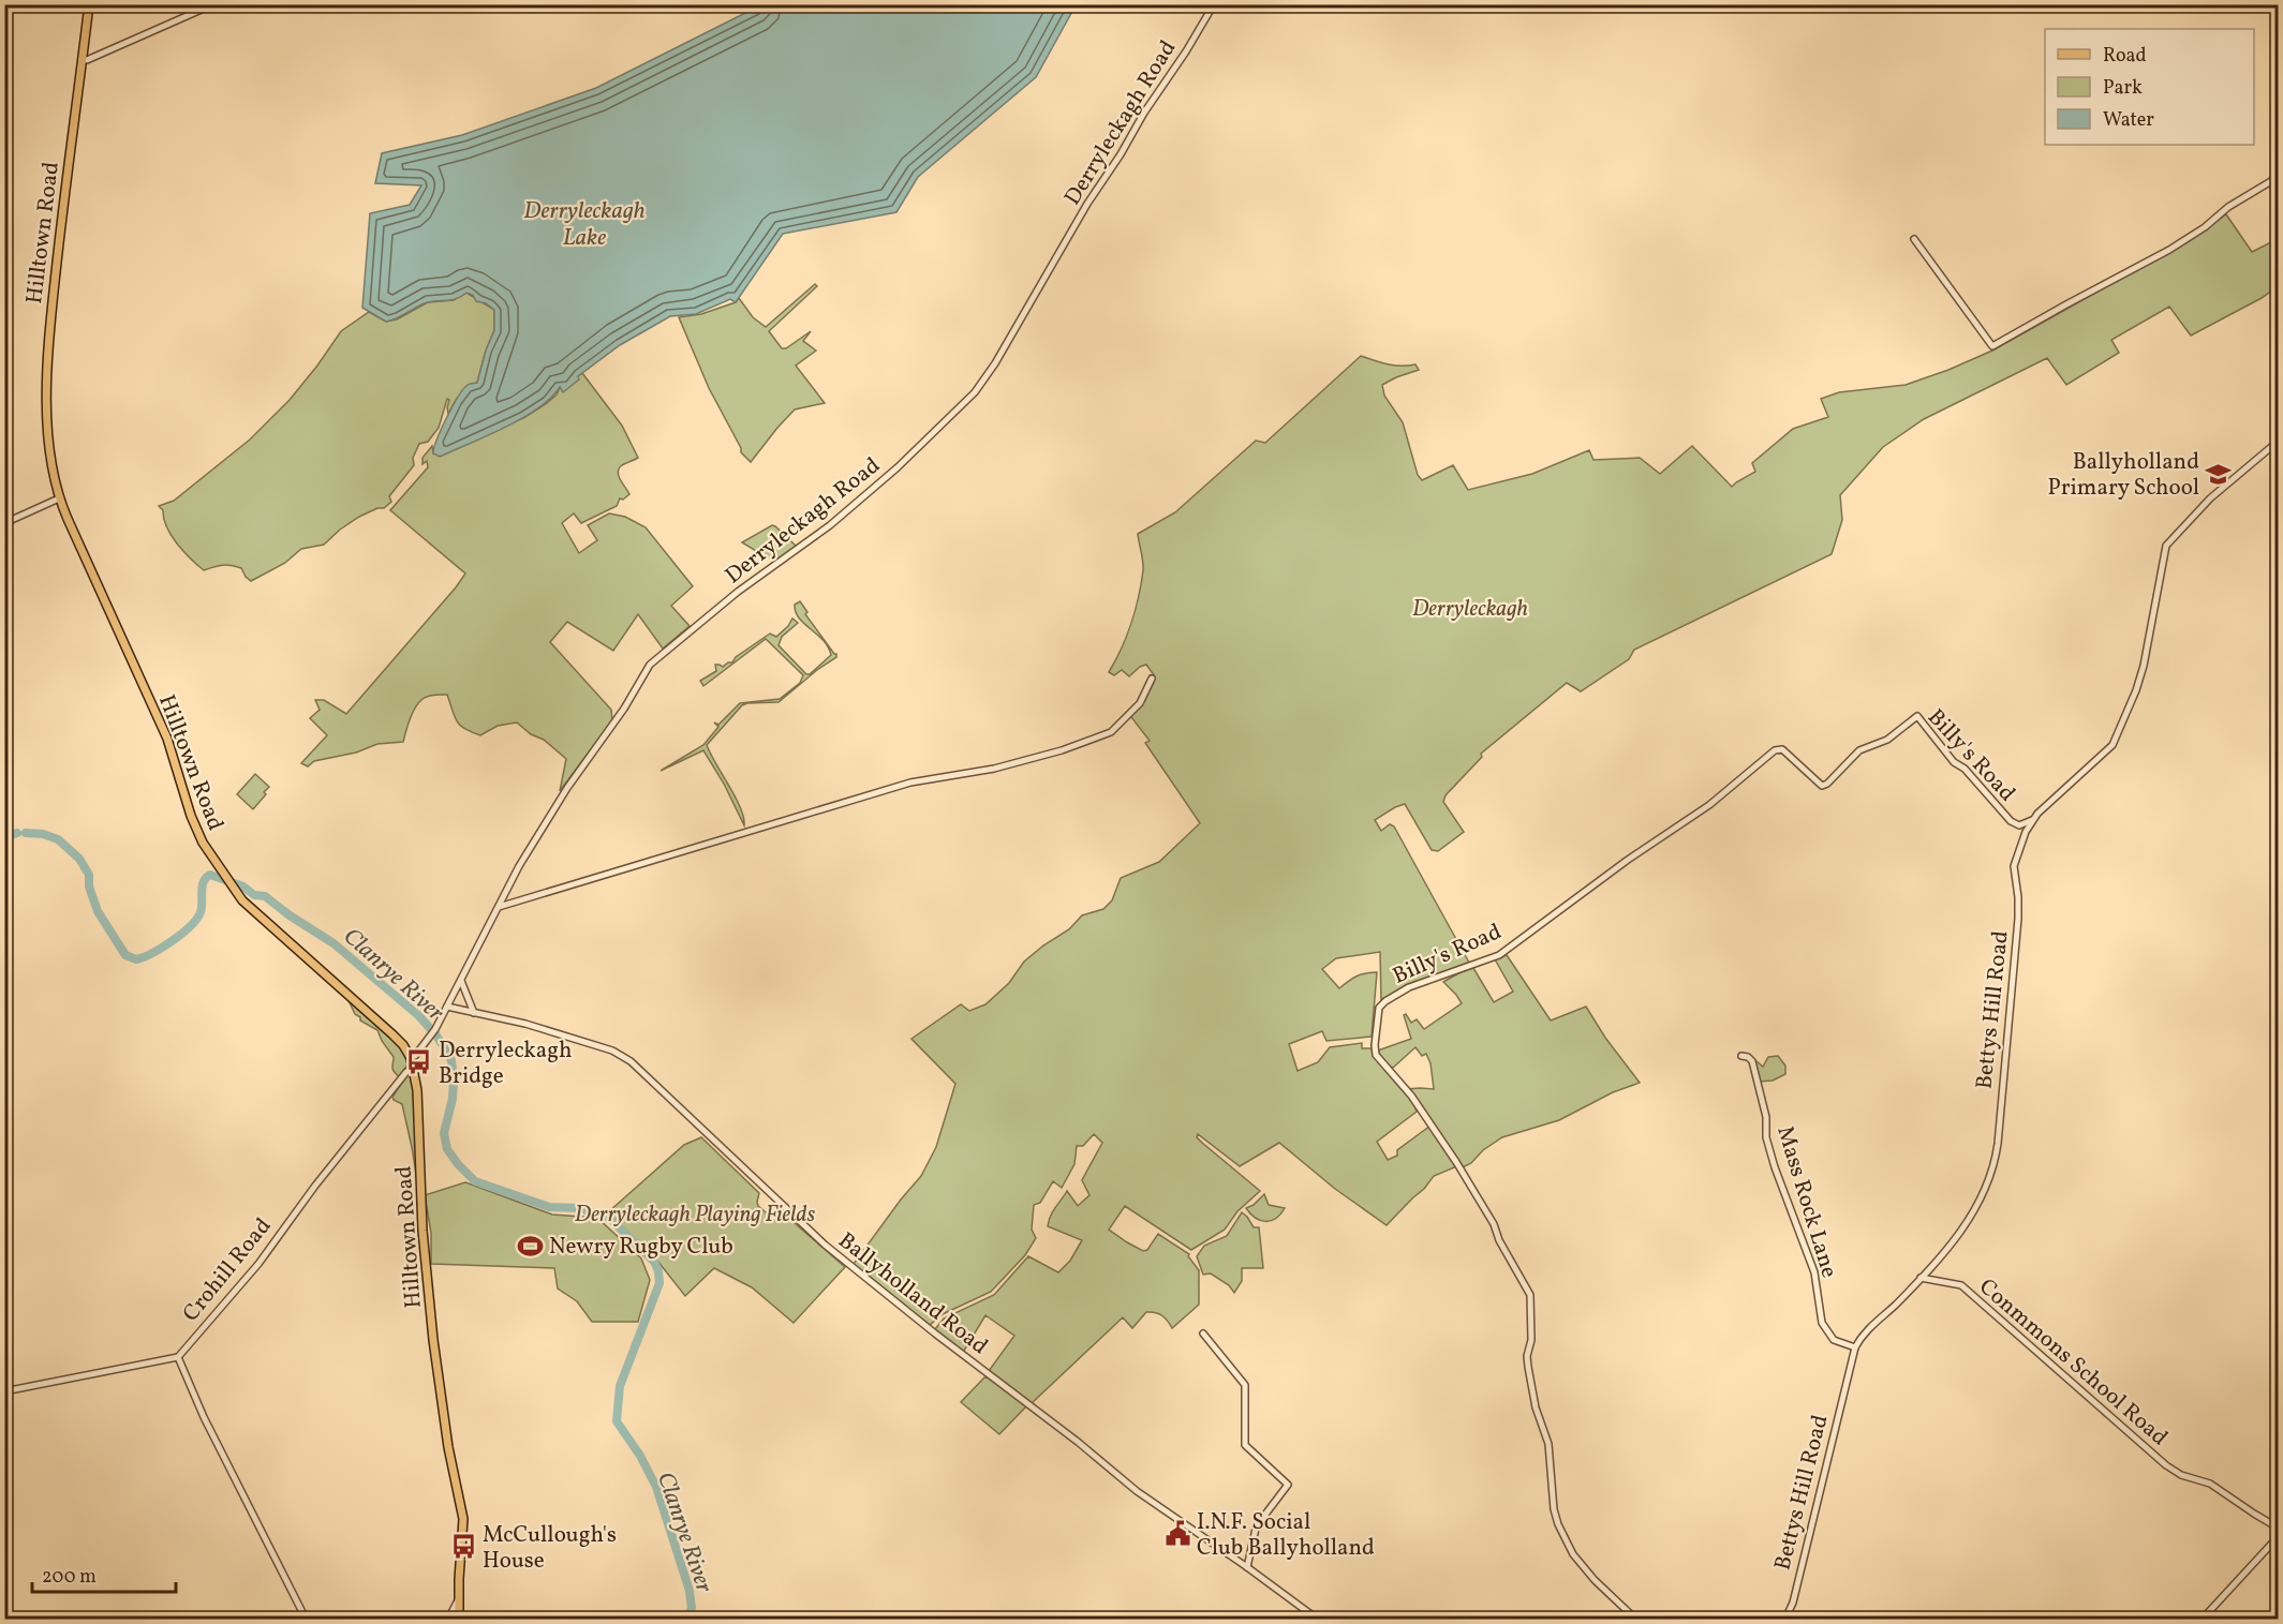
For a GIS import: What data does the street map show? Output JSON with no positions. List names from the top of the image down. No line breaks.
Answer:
{"streets":{"main road":["Hilltown Road"],"street":["Derryleckagh Road","Billy's Road","Bettys Hill Road","Mass Rock Lane","Crohill Road","Ballyholland Road","Conmmons School Road"]},"crossings":[["Derryleckagh Road","Hilltown Road"],["Derryleckagh Road","Ballyholland Road"],["Hilltown Road","Crohill Road"],["Billy's Road","Bettys Hill Road"],["Bettys Hill Road","Mass Rock Lane"],["Bettys Hill Road","Conmmons School Road"]],"water":["Derryleckagh Lake","Clanrye River"],"parks":["Derryleckagh","Derryleckagh Playing Fields"],"places":{"school or university":["Ballyholland Primary School"],"bus stop":["Derryleckagh Bridge","McCullough's House"],"sports":["Newry Rugby Club"],"public building":["I.N.F. Social Club Ballyholland"]},"legend":["Road","Park","Water"],"scale_bar":"200 m"}
